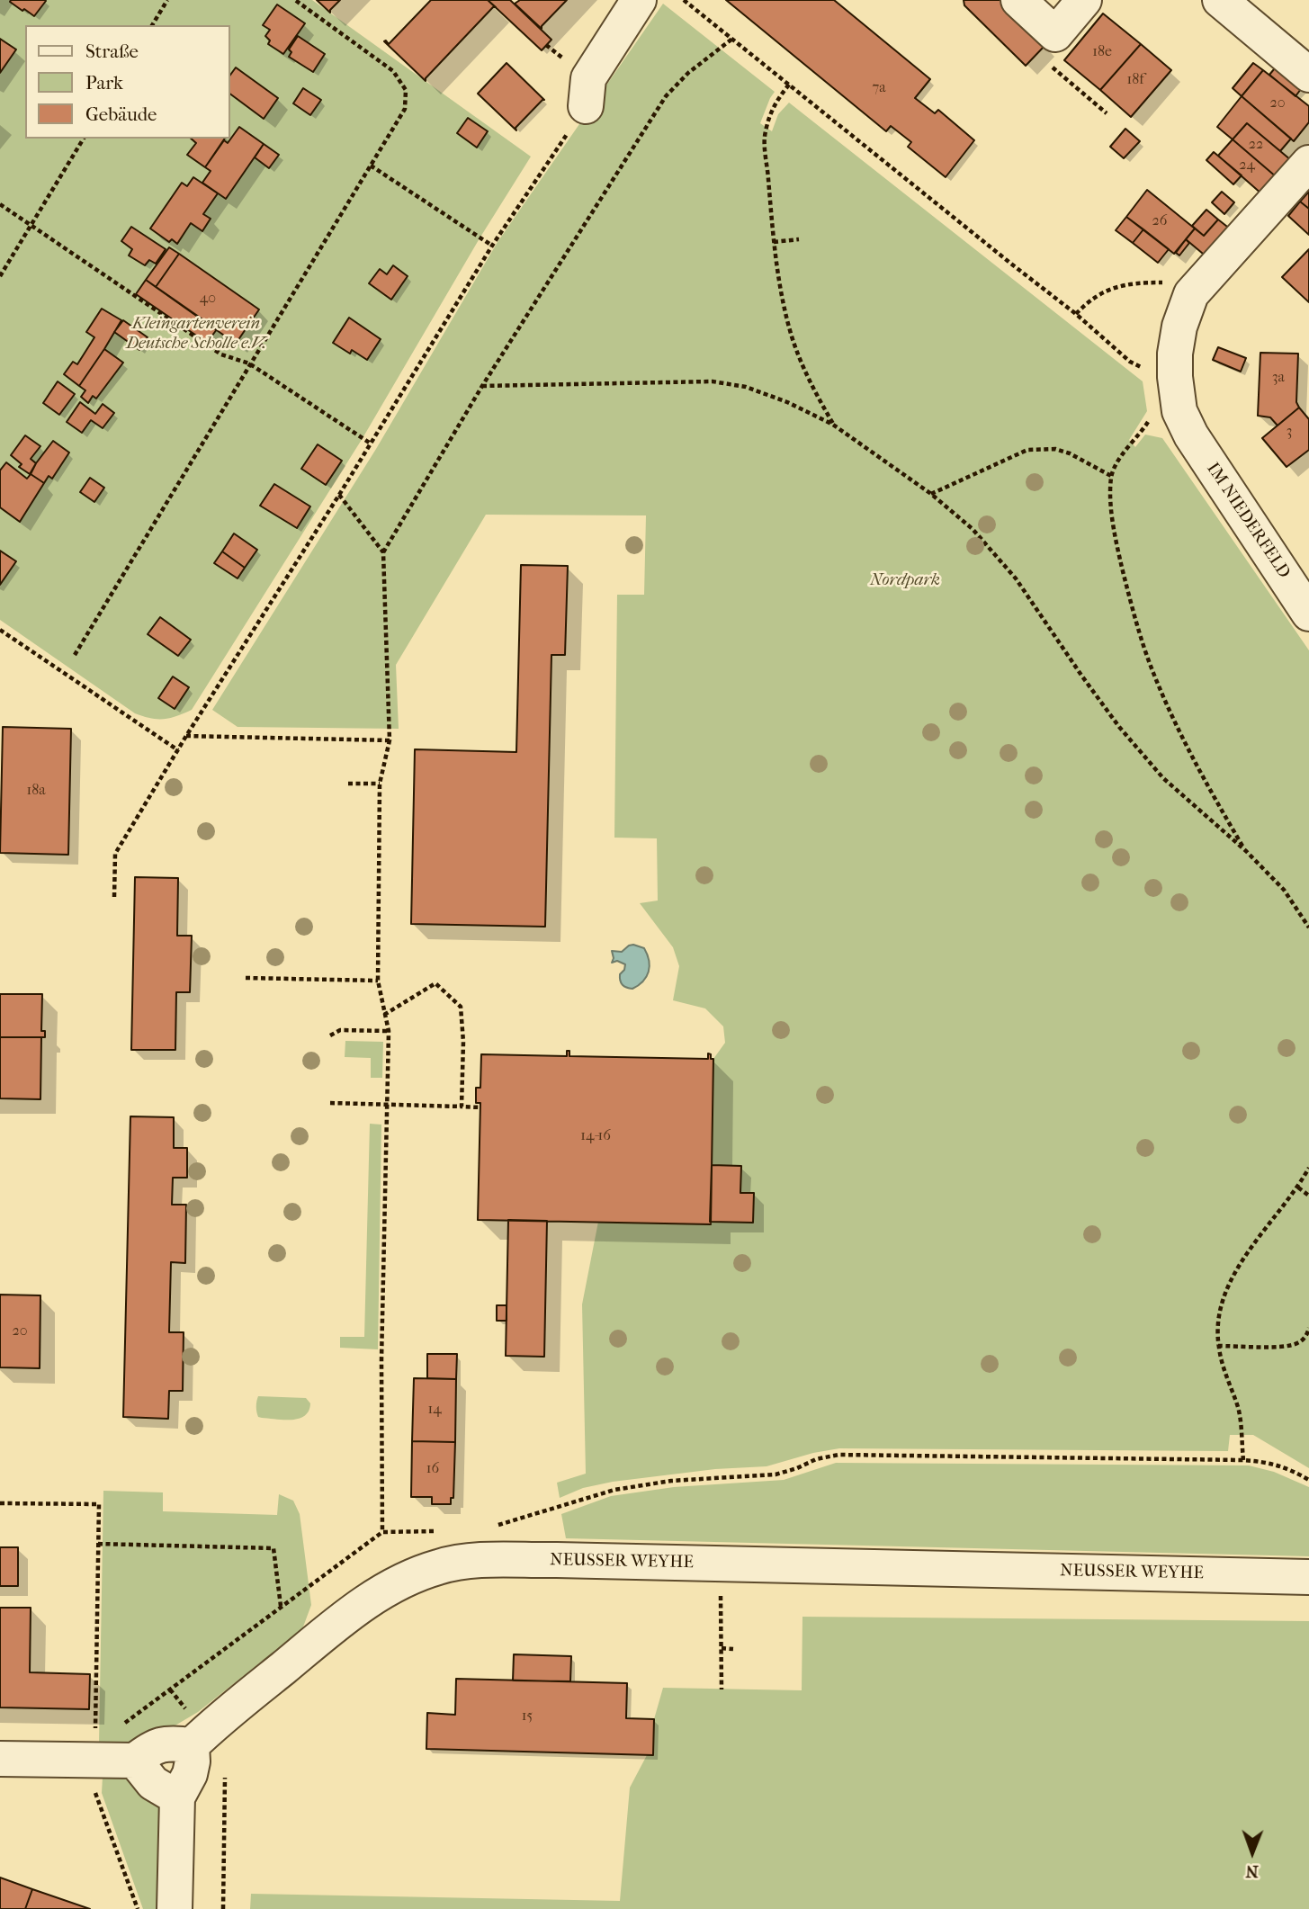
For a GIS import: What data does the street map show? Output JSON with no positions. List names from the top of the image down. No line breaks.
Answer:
{"streets":{"street":["IM NIEDERFELD","NEUSSER WEYHE"]},"parks":["Kleingartenverein Deutsche Scholle e.V.","Nordpark"],"house_numbers":["18e","18f","7a","20","22","24","26","40","3a","3","18a","14-16","20","14","16","15"],"legend":["Straße","Park","Gebäude"],"north":"bottom"}
